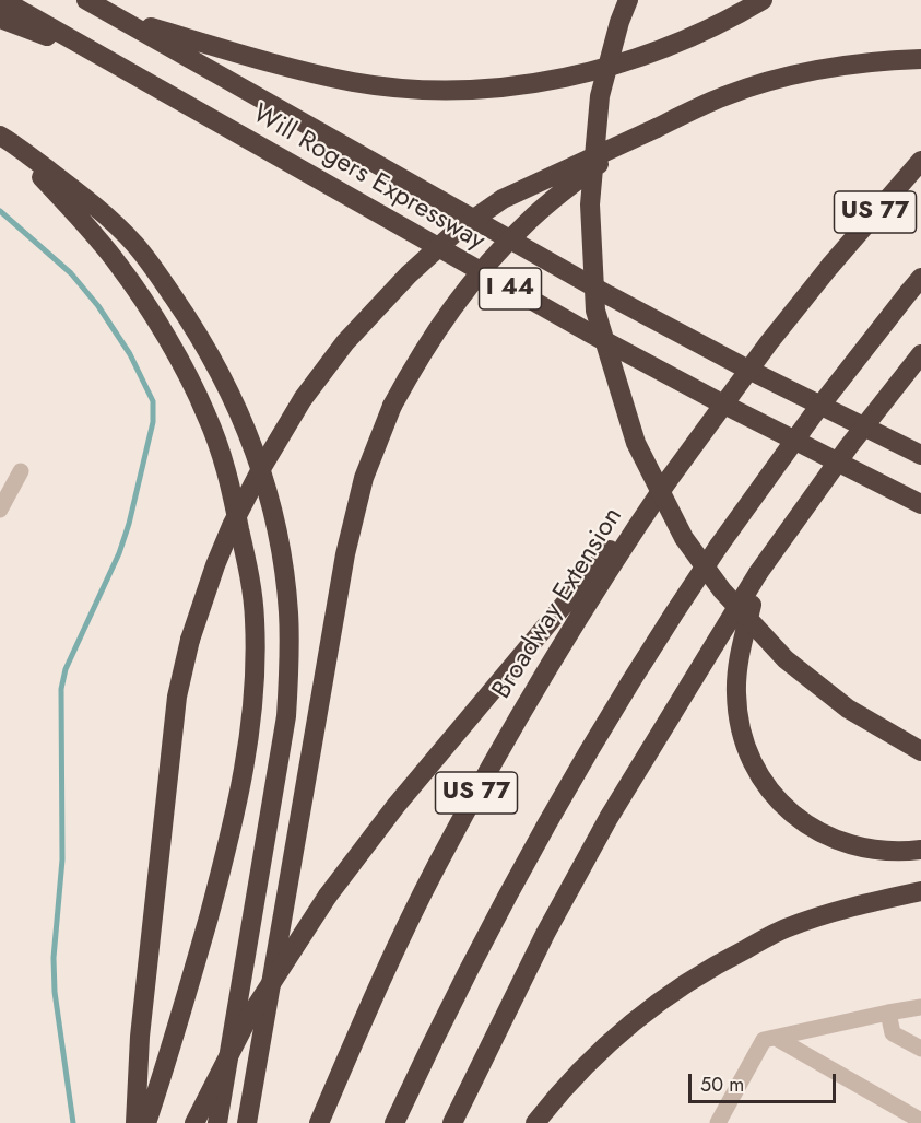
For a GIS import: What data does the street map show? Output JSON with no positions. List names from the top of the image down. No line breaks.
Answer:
{"streets":{"highway":["Will Rogers Expressway","US 77","I 44","Broadway Extension"]},"scale_bar":"50 m"}
